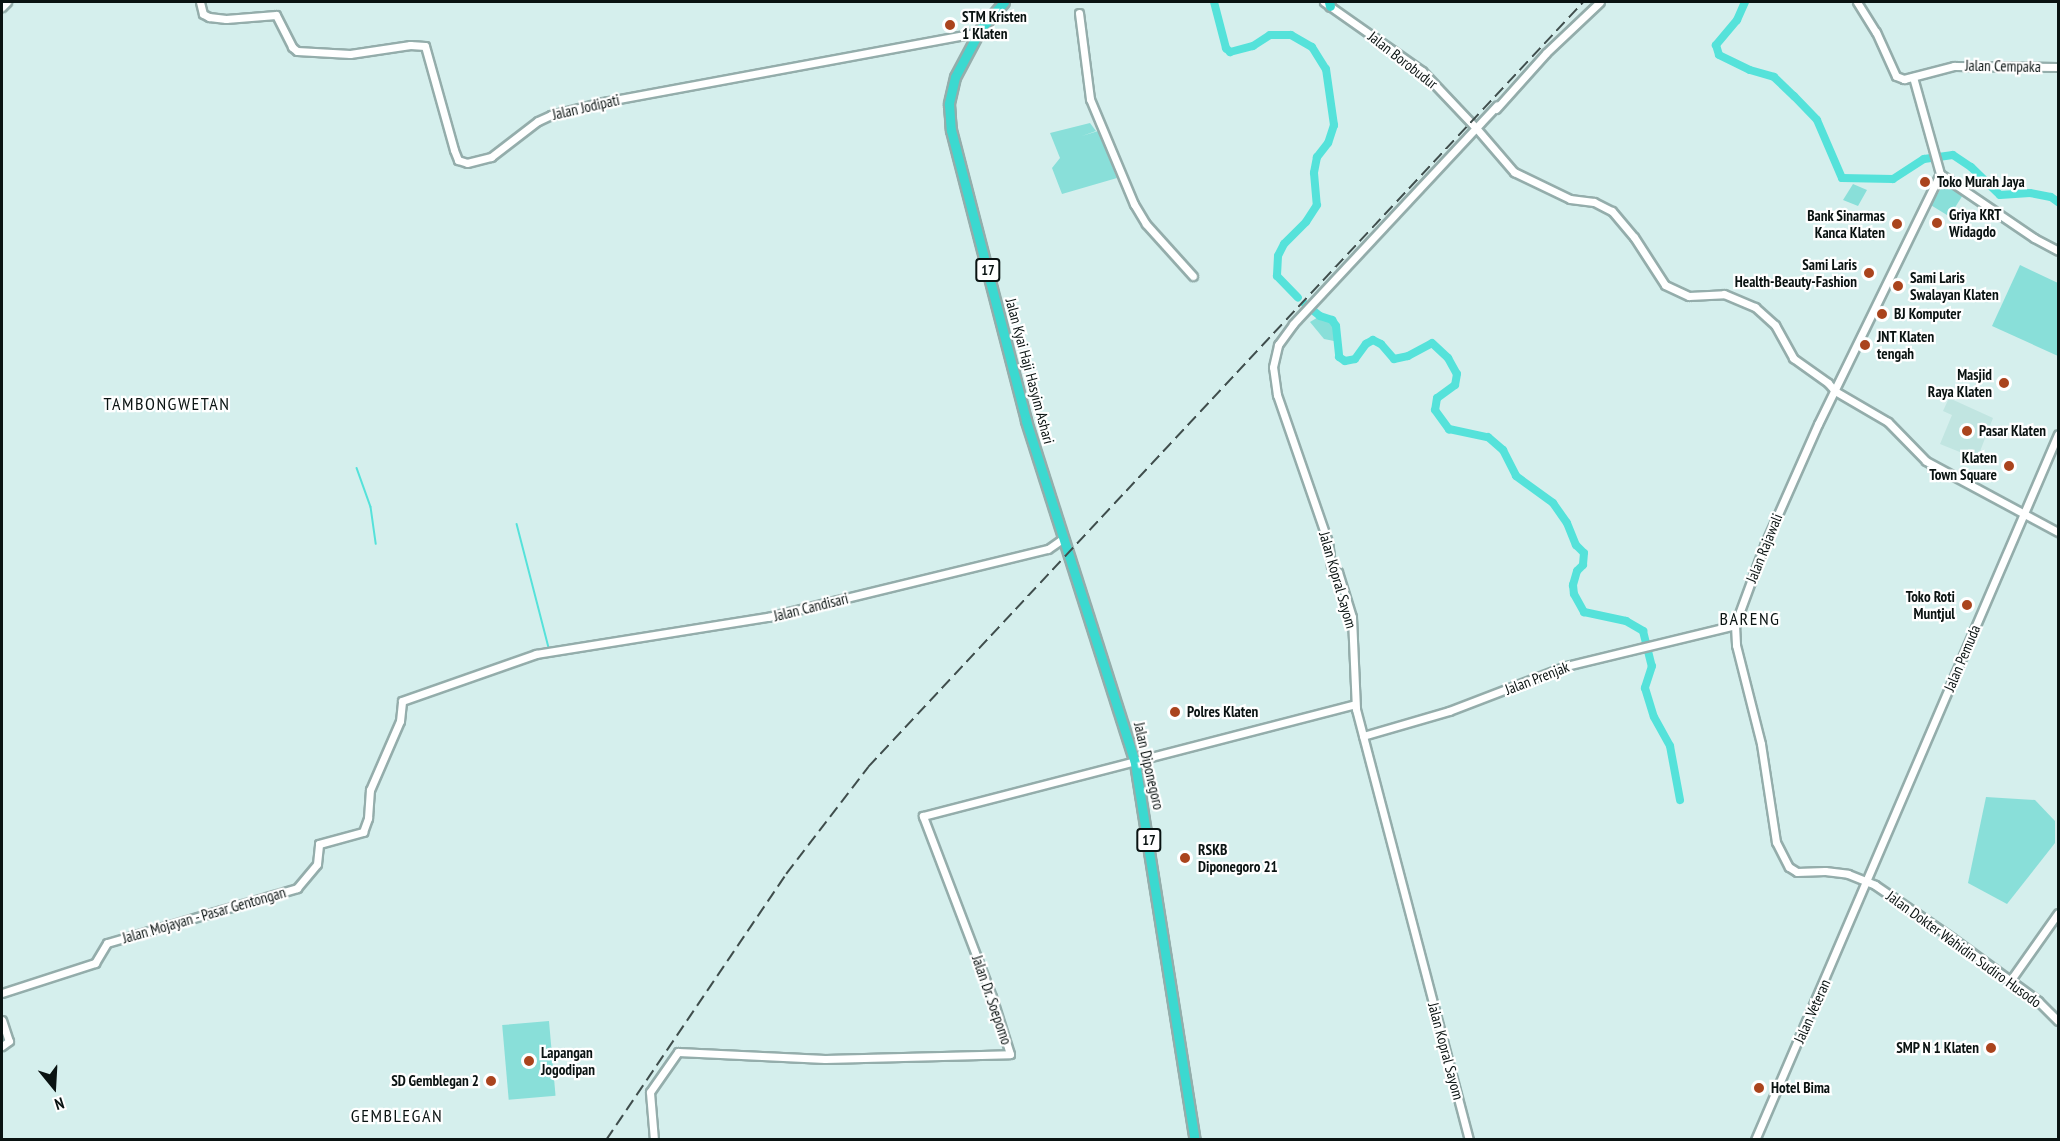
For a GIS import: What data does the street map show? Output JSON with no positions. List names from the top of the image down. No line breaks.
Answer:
{"streets":{"highway":["17","Jalan Kyai Haji Hasyim Ashari","Jalan Diponegoro"],"street":["Jalan Borobudur","Jalan Cempaka","Jalan Jodipati","Jalan Rajawali","Jalan Kopral Sayom","Jalan Candisari","Jalan Pemuda","Jalan Prenjak","Jalan Mojayan - Pasar Gentongan","Jalan Dokter Wahidin Sudiro Husodo","Jalan Dr. Soepomo","Jalan Veteran"]},"crossings":[["Jalan Borobudur","Jalan Rajawali"],["Jalan Borobudur","Jalan Kopral Sayom"],["Jalan Jodipati","Jalan Kyai Haji Hasyim Ashari"],["Jalan Kyai Haji Hasyim Ashari","Jalan Candisari"],["Jalan Kyai Haji Hasyim Ashari","Jalan Diponegoro"],["Jalan Rajawali","Jalan Prenjak"],["Jalan Kopral Sayom","Jalan Prenjak"],["Jalan Candisari","Jalan Mojayan - Pasar Gentongan"],["Jalan Pemuda","Jalan Dokter Wahidin Sudiro Husodo"],["Jalan Pemuda","Jalan Veteran"],["Jalan Diponegoro","Jalan Dr. Soepomo"],["Jalan Dokter Wahidin Sudiro Husodo","Jalan Veteran"]],"districts":["TAMBONGWETAN","BARENG","GEMBLEGAN"],"places":["STM Kristen 1 Klaten","Toko Murah Jaya","Griya KRT Widagdo","Bank Sinarmas Kanca Klaten","Sami Laris Health-Beauty-Fashion","Sami Laris Swalayan Klaten","BJ Komputer","JNT Klaten tengah","Masjid Raya Klaten","Pasar Klaten","Klaten Town Square","Toko Roti Muntjul","Polres Klaten","RSKB Diponegoro 21","SMP N 1 Klaten","Lapangan Jogodipan","SD Gemblegan 2","Hotel Bima"],"north":"bottom"}
